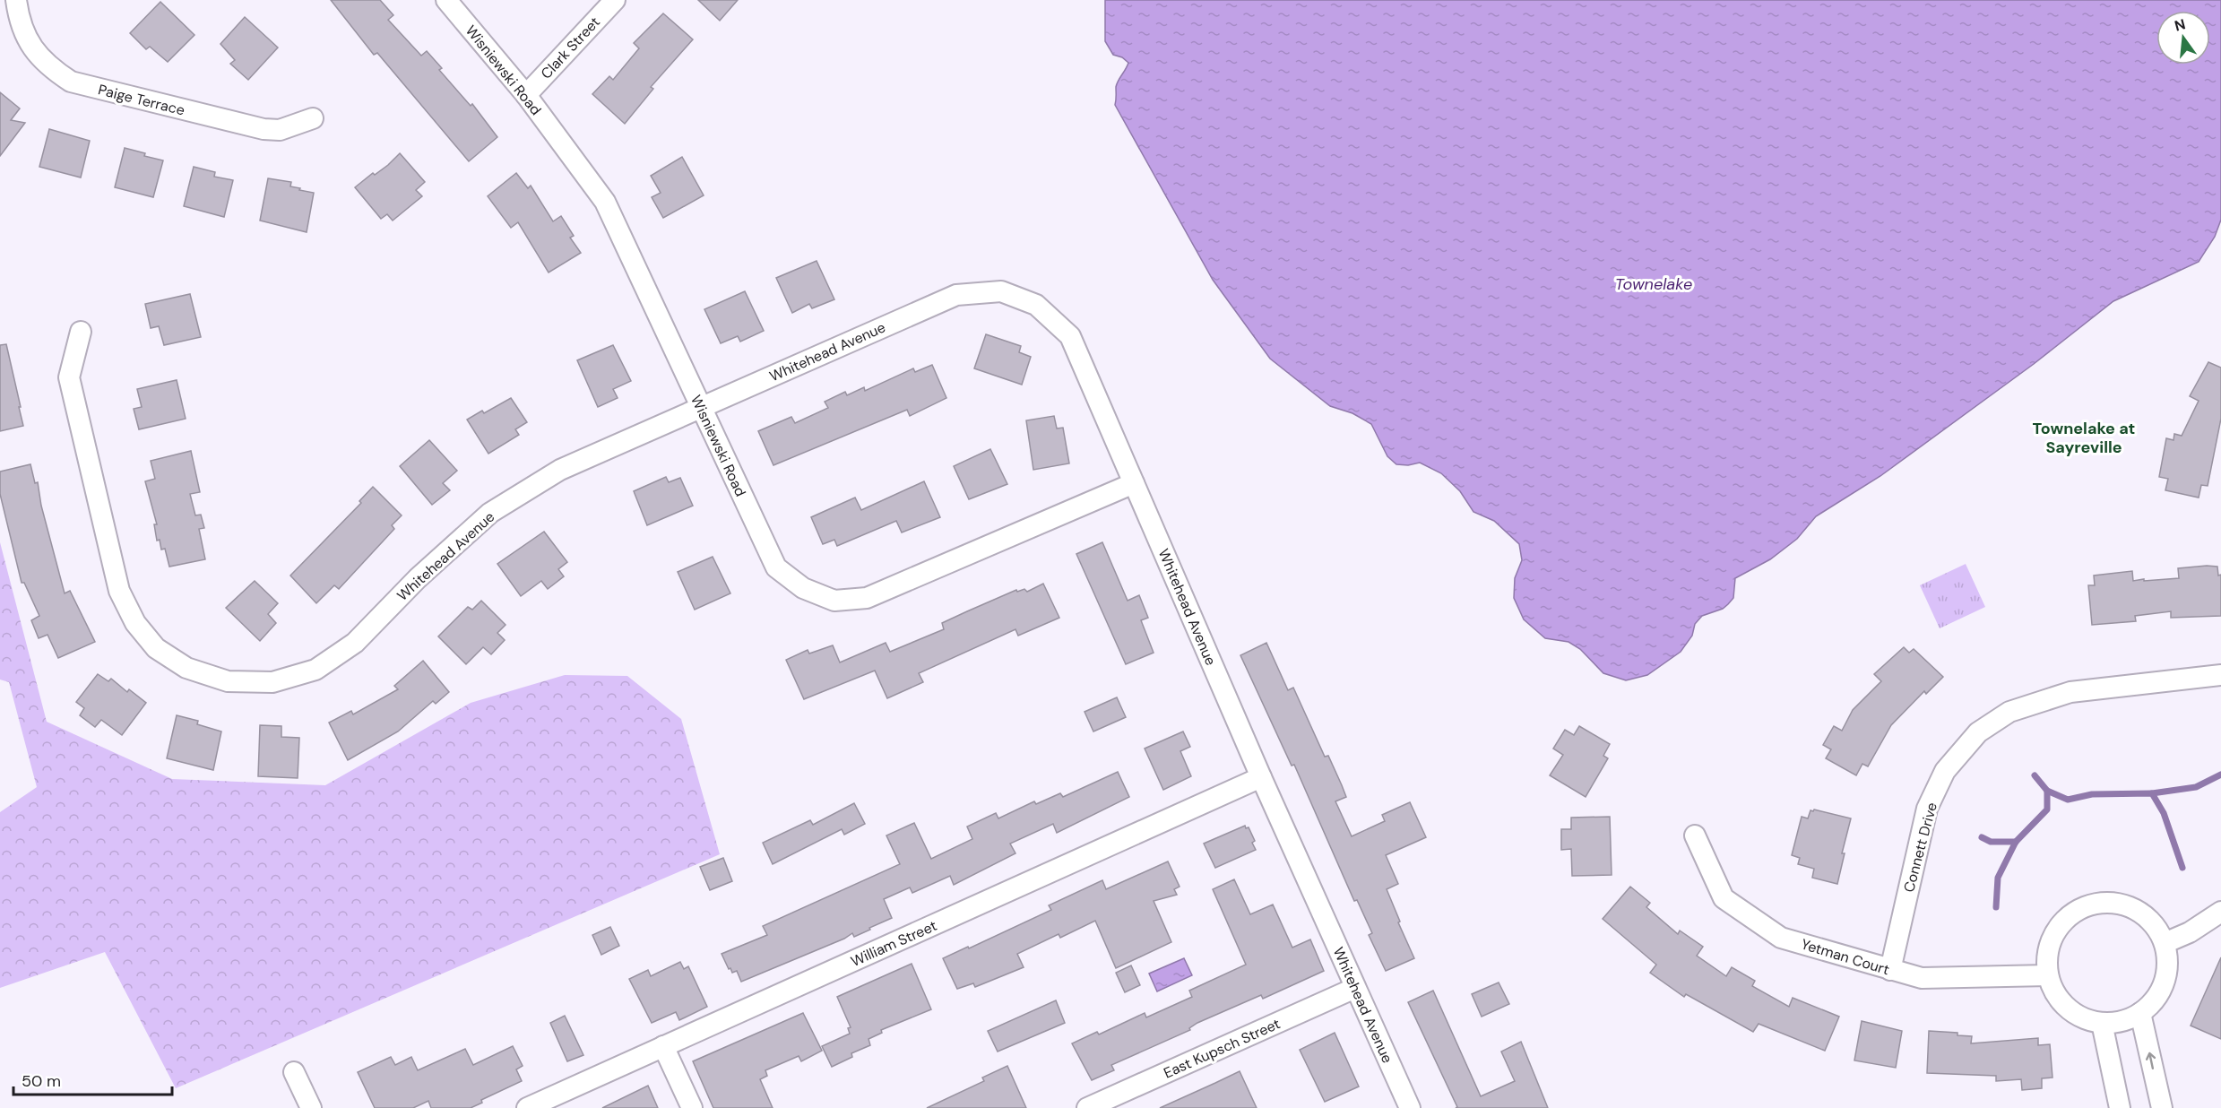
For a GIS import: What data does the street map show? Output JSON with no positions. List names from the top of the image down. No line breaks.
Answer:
{"streets":{"street":["Clark Street","Wisniewski Road","Paige Terrace","Whitehead Avenue","Connett Drive","William Street","Yetman Court","East Kupsch Street"]},"crossings":[["Clark Street","Wisniewski Road"],["Wisniewski Road","Whitehead Avenue"],["Whitehead Avenue","William Street"],["Whitehead Avenue","East Kupsch Street"],["Connett Drive","Yetman Court"]],"districts":["Townelake at Sayreville"],"water":["Townelake"],"scale_bar":"50 m","north":"top"}
